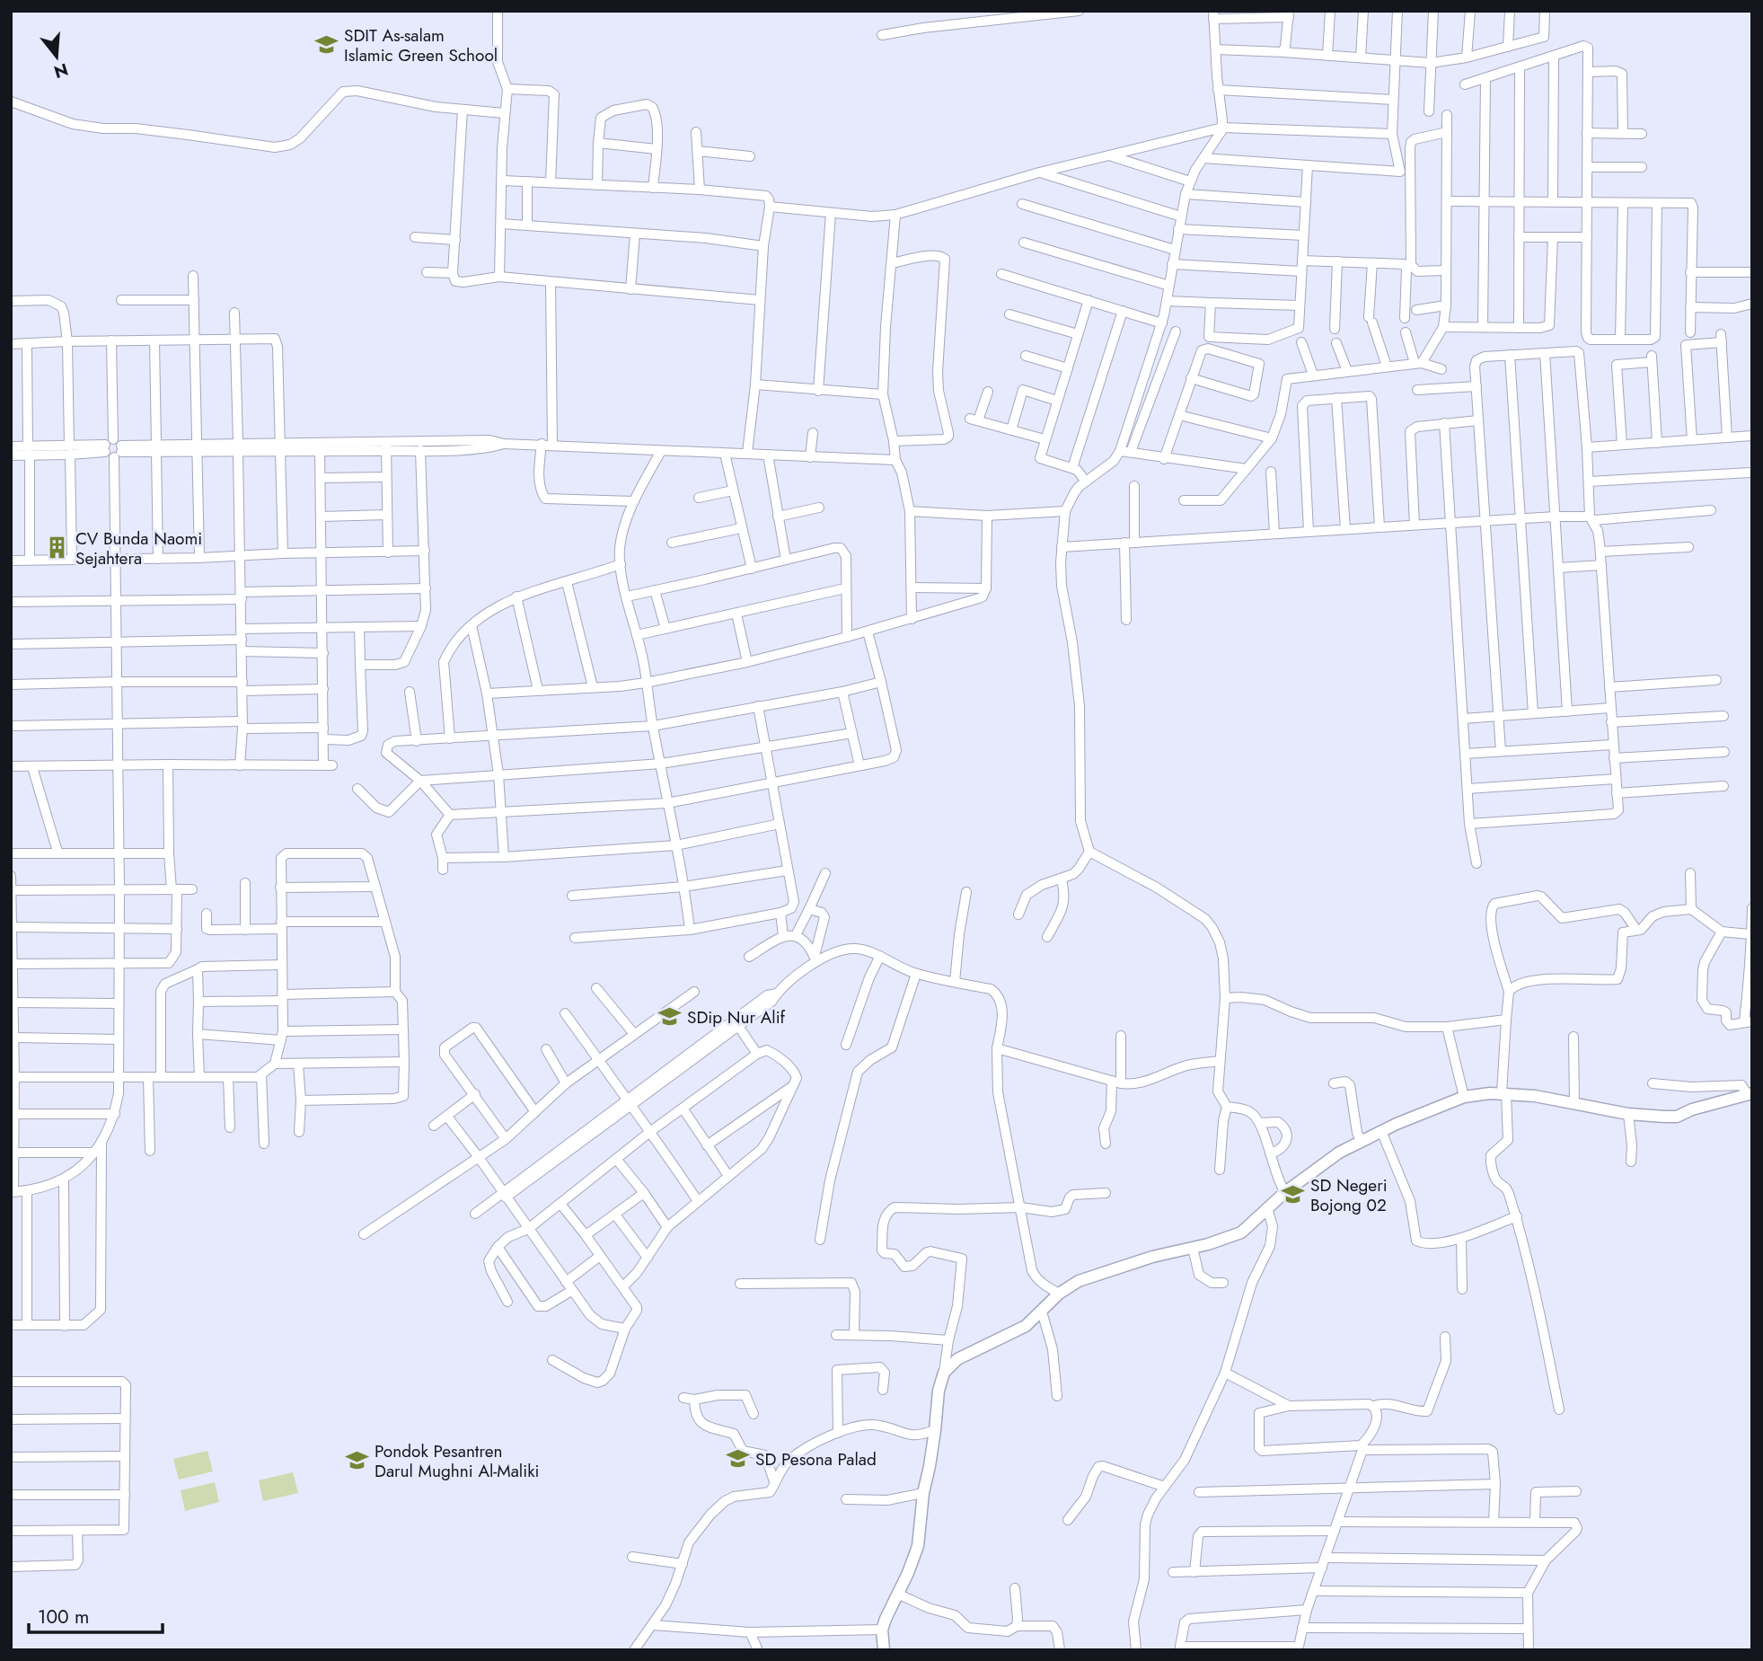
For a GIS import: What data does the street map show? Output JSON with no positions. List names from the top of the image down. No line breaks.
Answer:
{"places":{"school or university":["SDIT As-salam Islamic Green School","SDip Nur Alif","SD Negeri Bojong 02","SD Pesona Palad","Pondok Pesantren Darul Mughni Al-Maliki"],"building":["CV Bunda Naomi Sejahtera"]},"scale_bar":"100 m","north":"bottom"}
